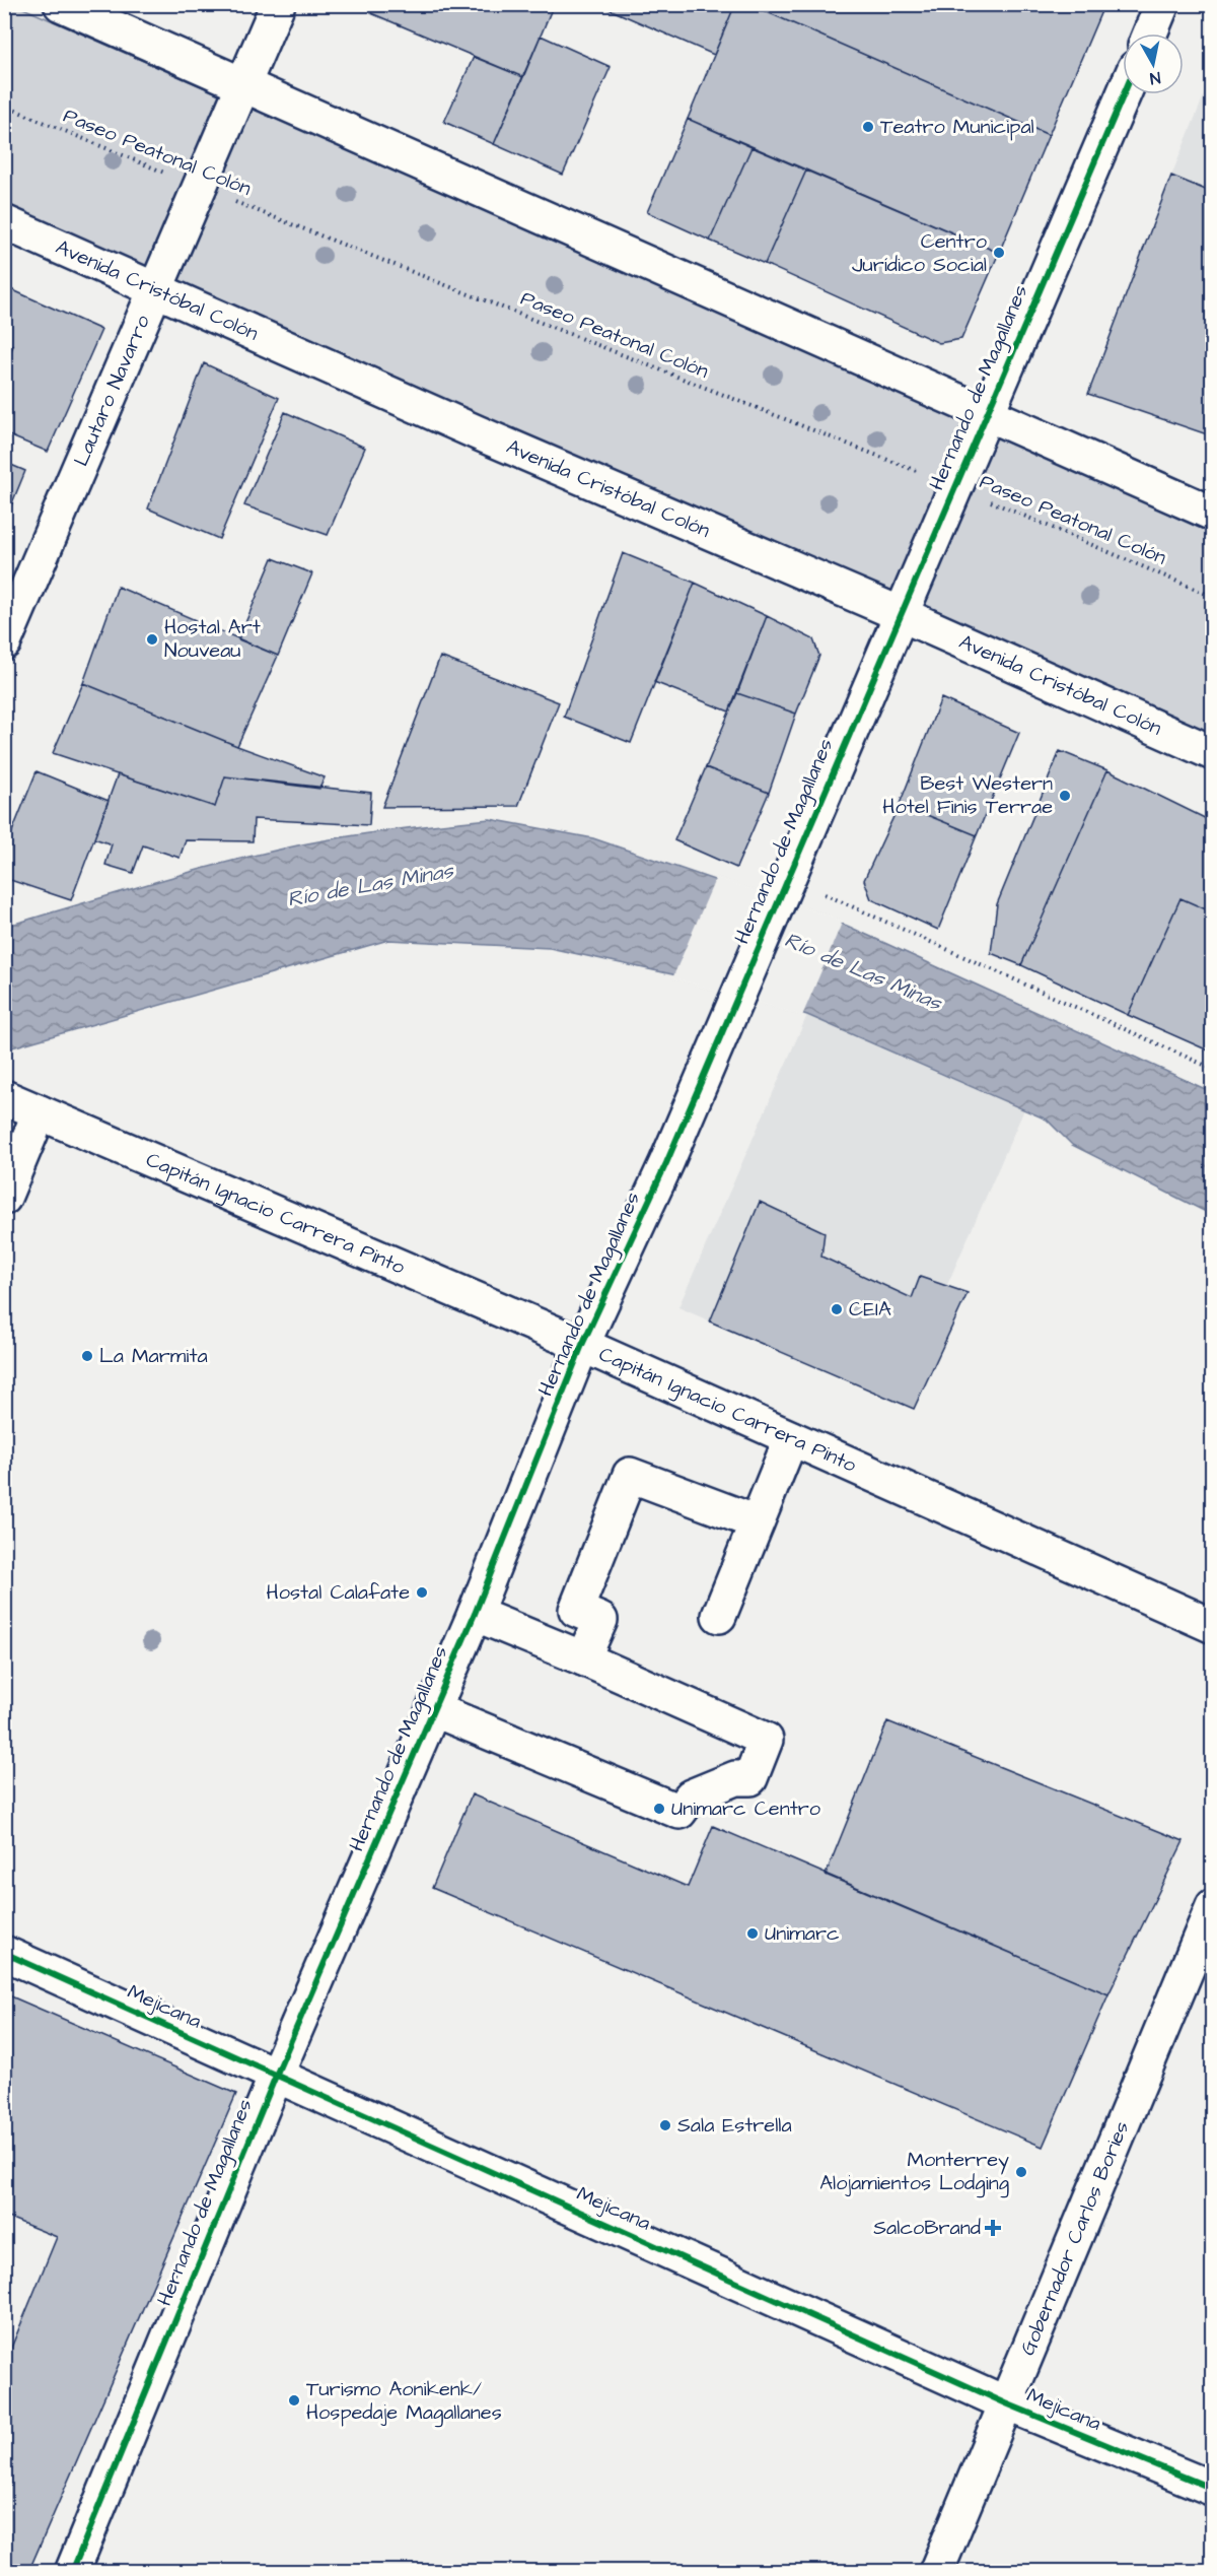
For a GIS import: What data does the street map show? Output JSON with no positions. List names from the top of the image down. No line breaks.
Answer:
{"streets":{"main road":["Avenida Cristóbal Colón","Hernando de Magallanes","Lautaro Navarro","Capitán Ignacio Carrera Pinto","Mejicana","Gobernador Carlos Bories"],"path":["Paseo Peatonal Colón"]},"crossings":[["Paseo Peatonal Colón","Hernando de Magallanes"],["Paseo Peatonal Colón","Lautaro Navarro"],["Avenida Cristóbal Colón","Hernando de Magallanes"],["Avenida Cristóbal Colón","Lautaro Navarro"],["Hernando de Magallanes","Capitán Ignacio Carrera Pinto"],["Hernando de Magallanes","Mejicana"],["Mejicana","Gobernador Carlos Bories"]],"water":["Río de Las Minas"],"places":{"other":["Teatro Municipal","Centro Jurídico Social","Hostal Art Nouveau","Best Western Hotel Finis Terrae","CEIA","La Marmita","Hostal Calafate","Unimarc Centro","Unimarc","Sala Estrella","Monterrey Alojamientos Lodging","Turismo Aonikenk/ Hospedaje Magallanes"],"health":["SalcoBrand"]},"north":"bottom"}
